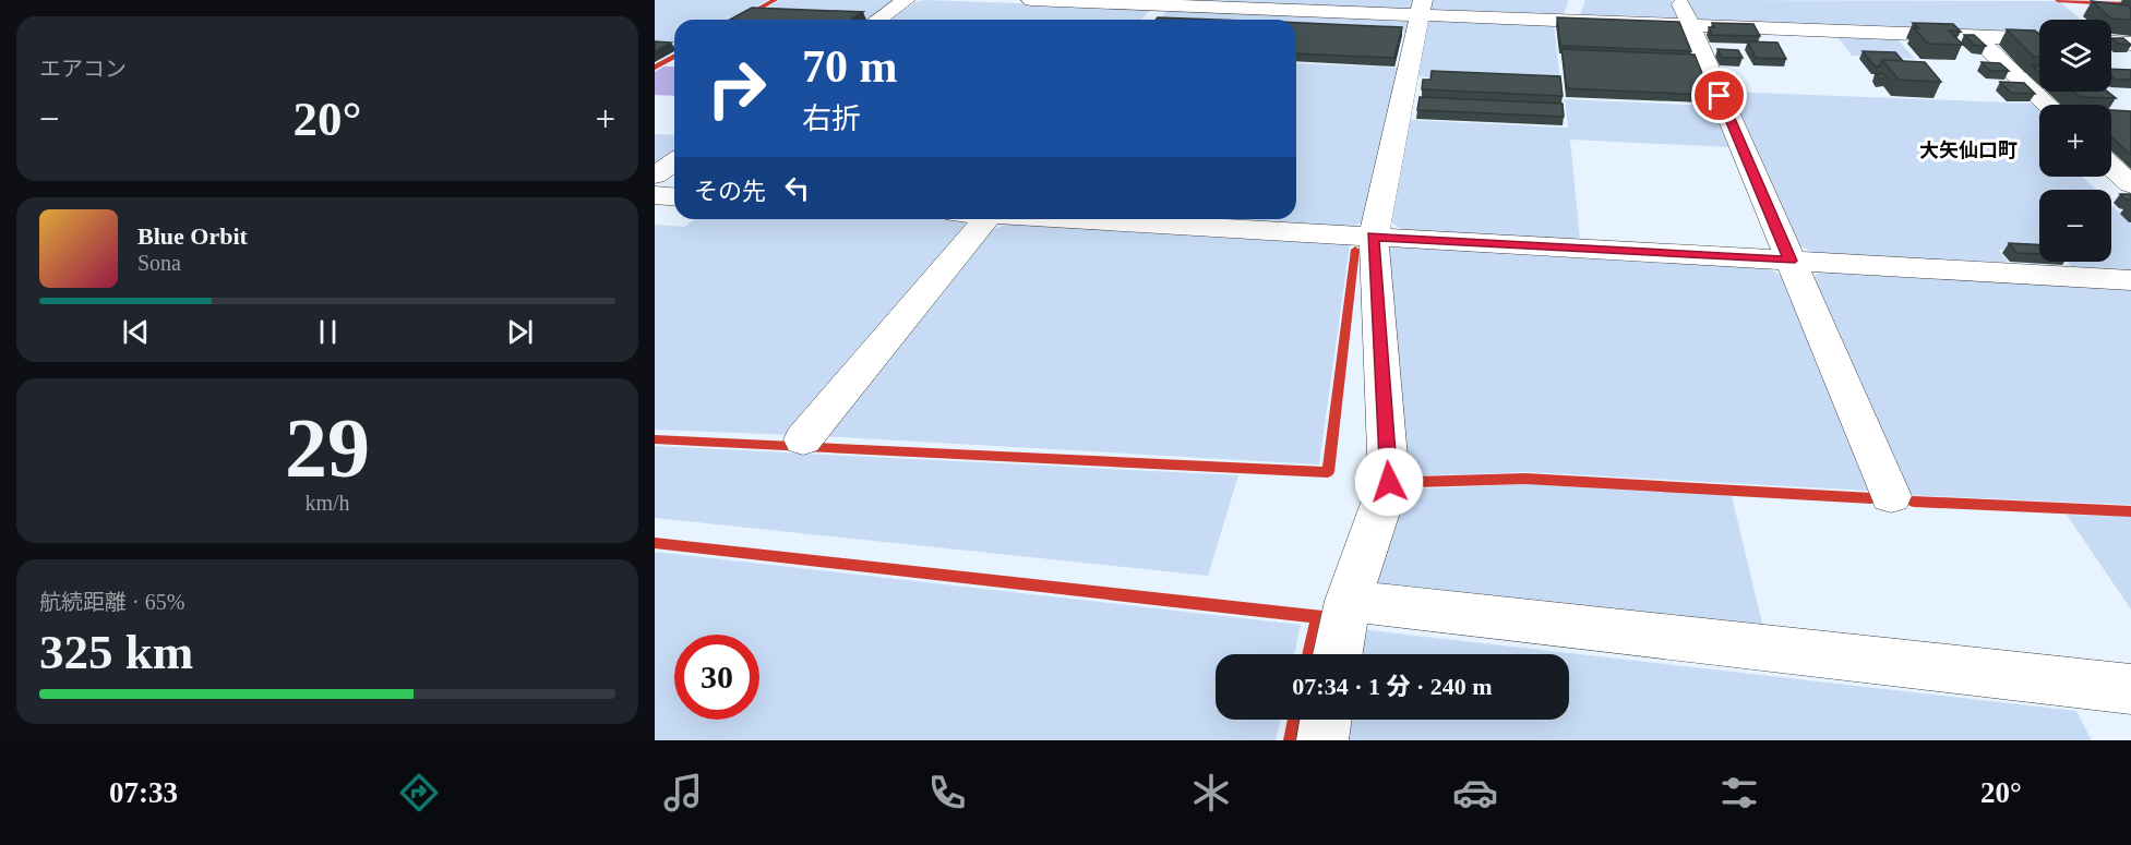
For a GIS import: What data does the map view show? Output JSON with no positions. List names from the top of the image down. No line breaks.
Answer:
{"districts":["大矢仙口町"],"page":{"tile":["エアコン",["29","km/h"],["航続距離 · 65%","325 km"]],"map_buttons":["+","−"],"turn":["70 m","右折"],"heat":["−","20°","+"],"then":"その先","song":["Blue Orbit","Sona"],"limit":"30","trip":"07:34 · 1 分 · 240 m","tabs":["07:33","20°"]}}
